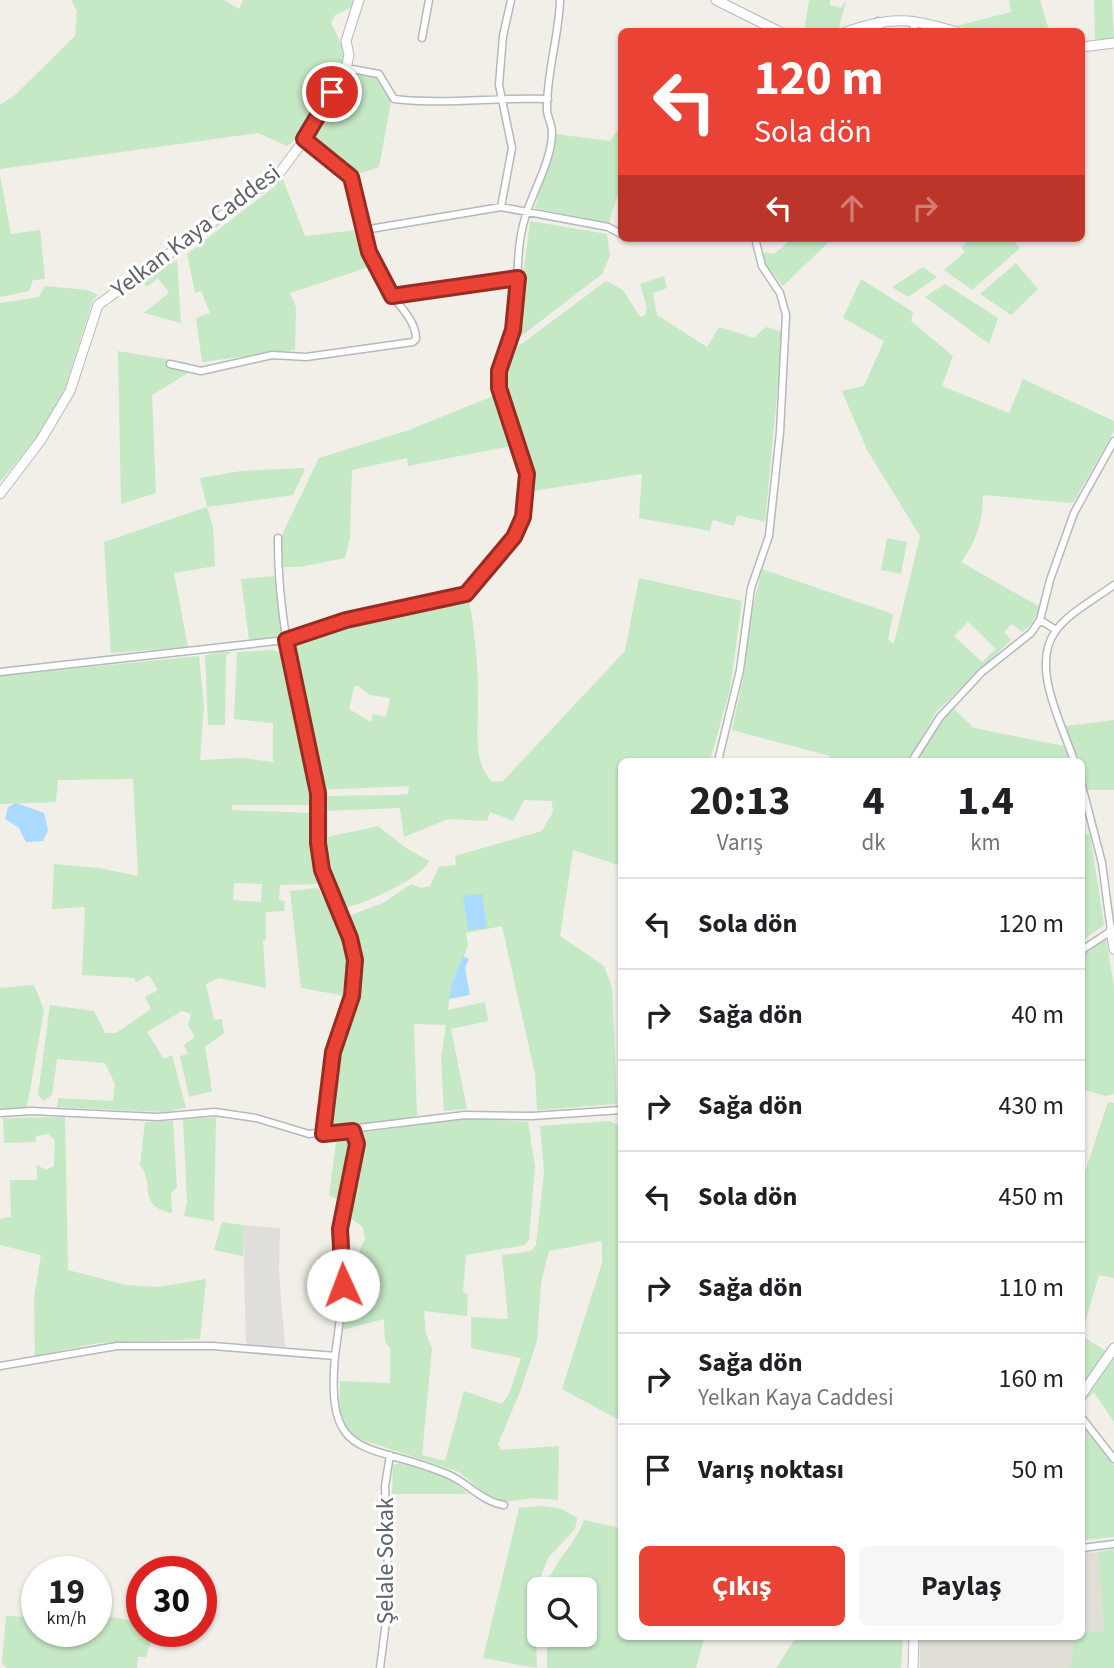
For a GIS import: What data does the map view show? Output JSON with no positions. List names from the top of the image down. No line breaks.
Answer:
{"streets":{"street":["Yelkan Kaya Caddesi","Şelale Sokak"]},"page":{"turn":["120 m","Sola dön"],"eta":["20:13","Varış","4","dk","1.4","km"],"list":[{"name":"Sola dön","value":"120 m"},{"name":"Sağa dön","value":"40 m"},{"name":"Sağa dön","value":"430 m"},{"name":"Sola dön","value":"450 m"},{"name":"Sağa dön","value":"110 m"},{"name":"Sağa dön","note":"Yelkan Kaya Caddesi","value":"160 m"},{"name":"Varış noktası","value":"50 m"}],"buttons":["Çıkış","Paylaş"],"speed":"19 km/h","limit":"30"}}
